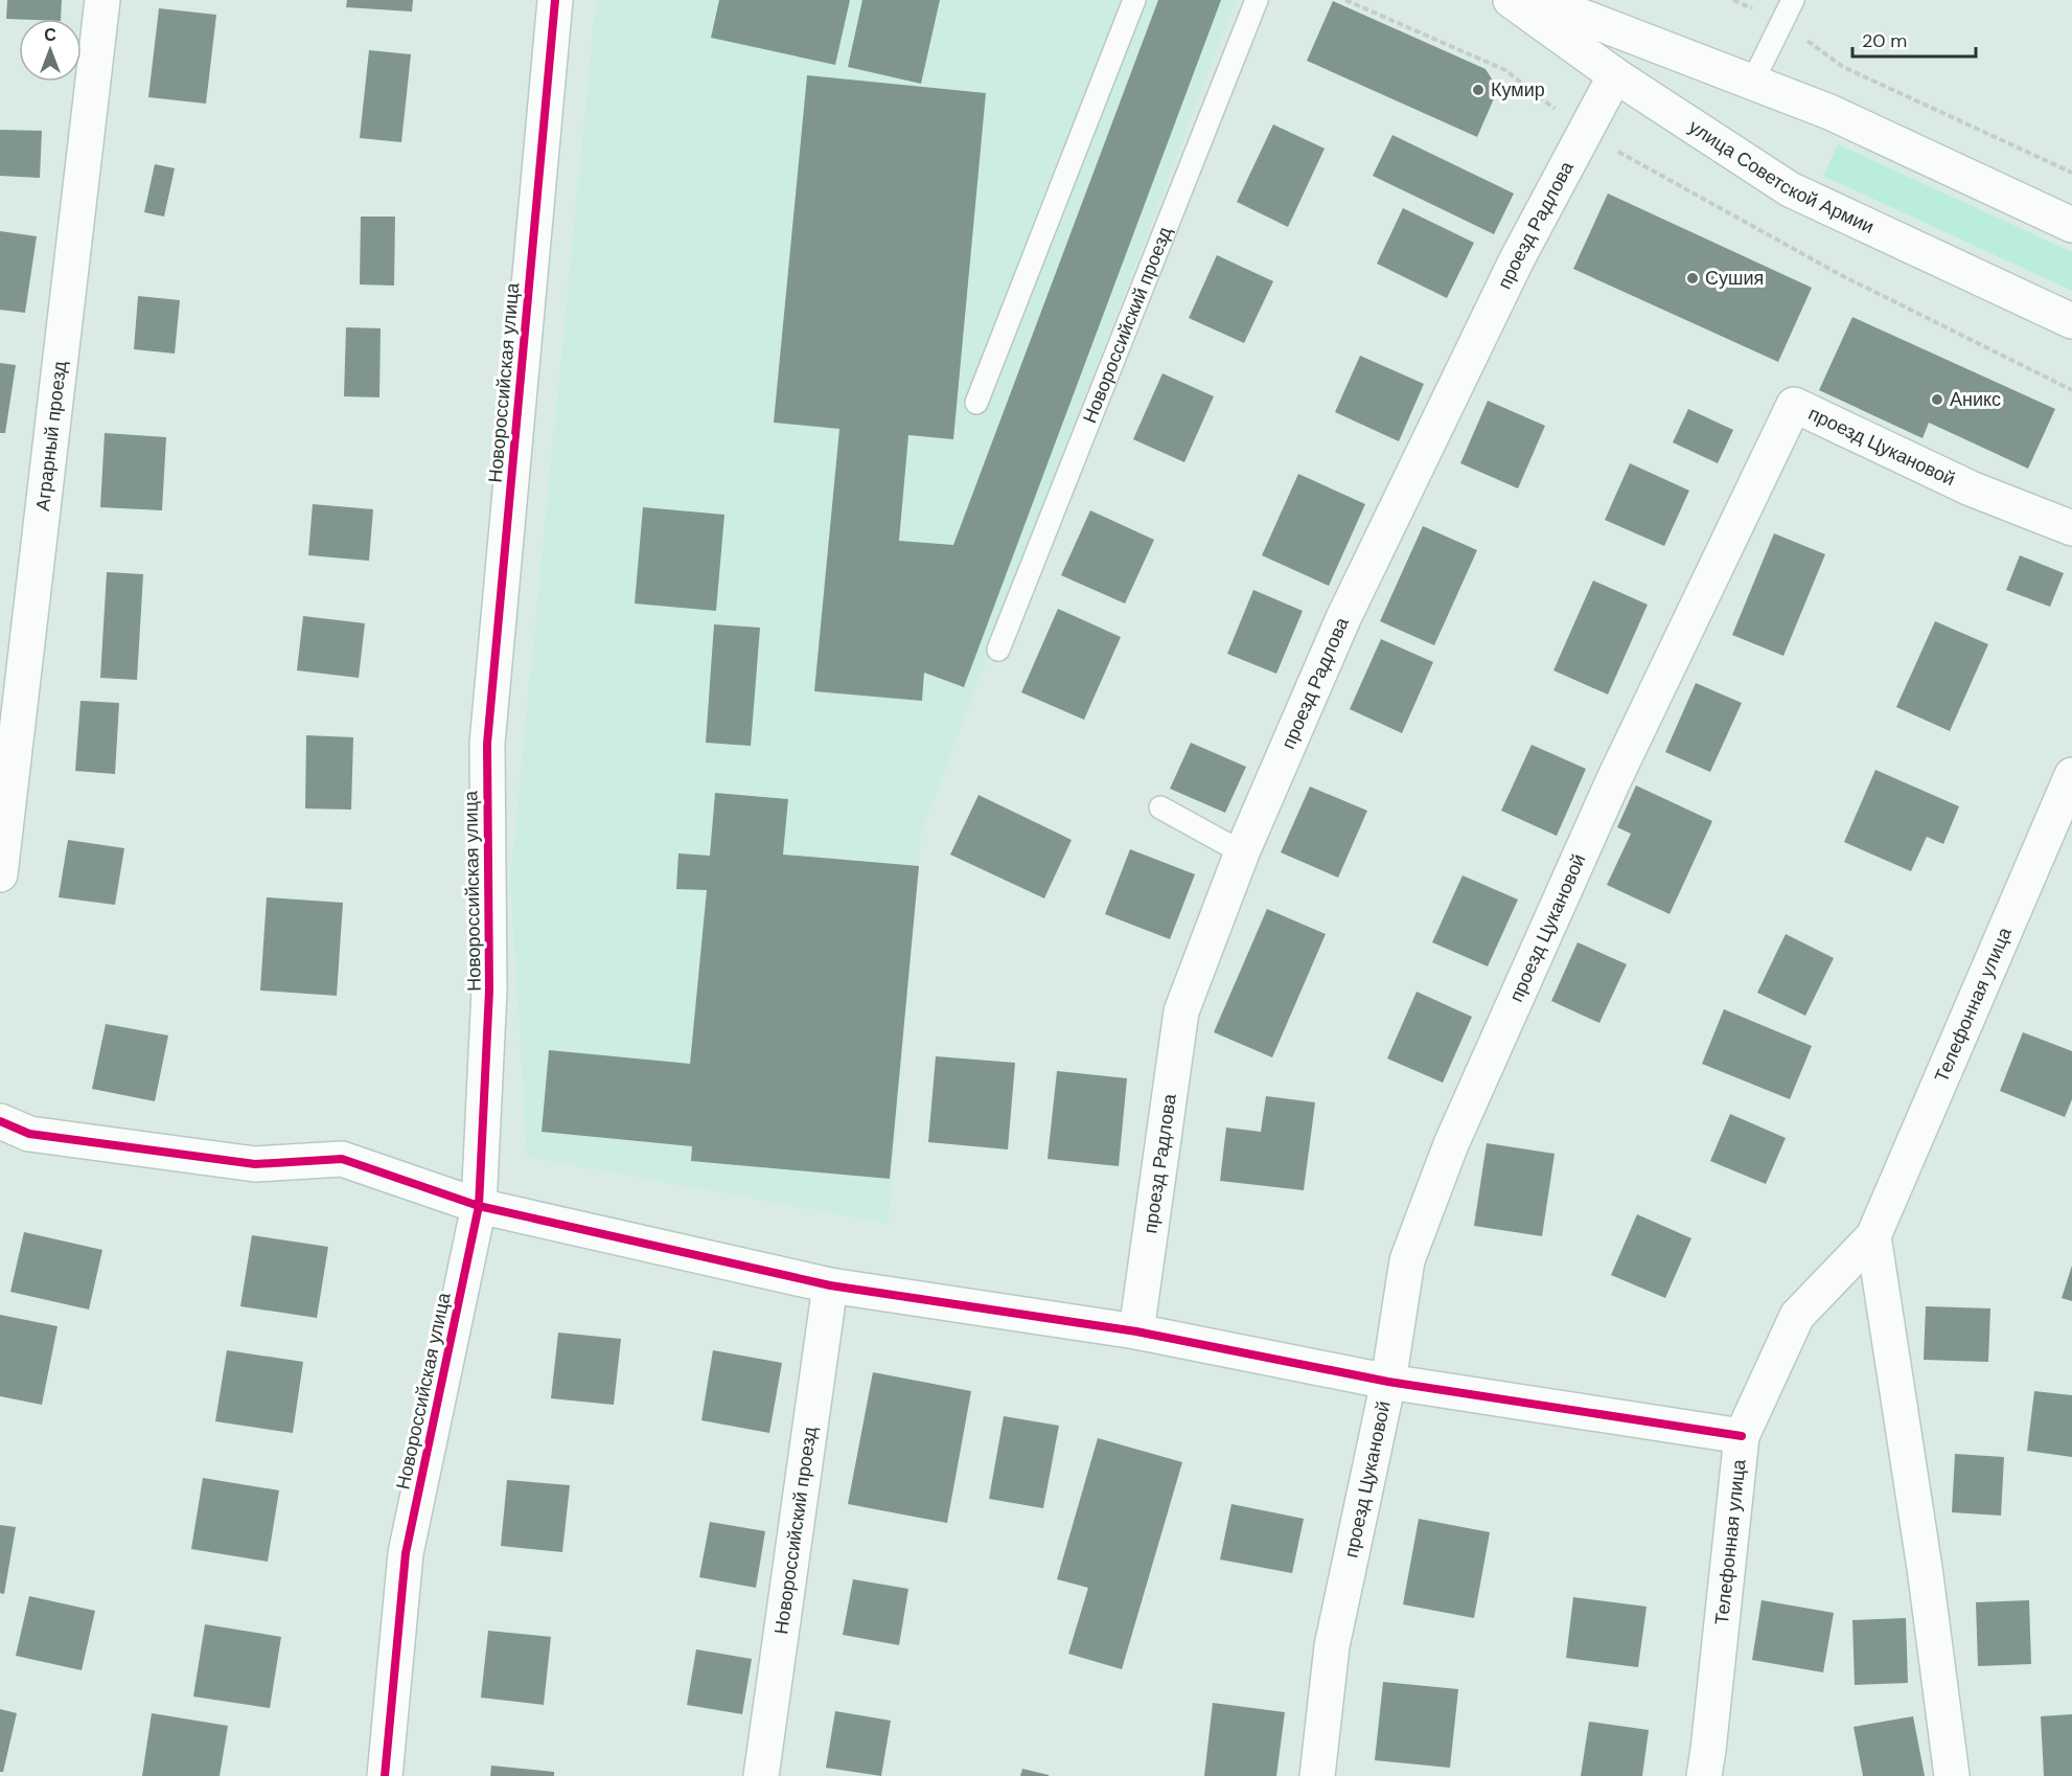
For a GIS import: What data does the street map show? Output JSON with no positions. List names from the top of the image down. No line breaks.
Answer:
{"streets":{"street":["улица Советской Армии","проезд Радлова","Новороссийский проезд","Новороссийская улица","Аграрный проезд","проезд Цукановой","Телефонная улица"]},"crossings":[["улица Советской Армии","проезд Радлова"]],"places":["Кумир","Сушия","Аникс"],"scale_bar":"20 m","north":"top"}
